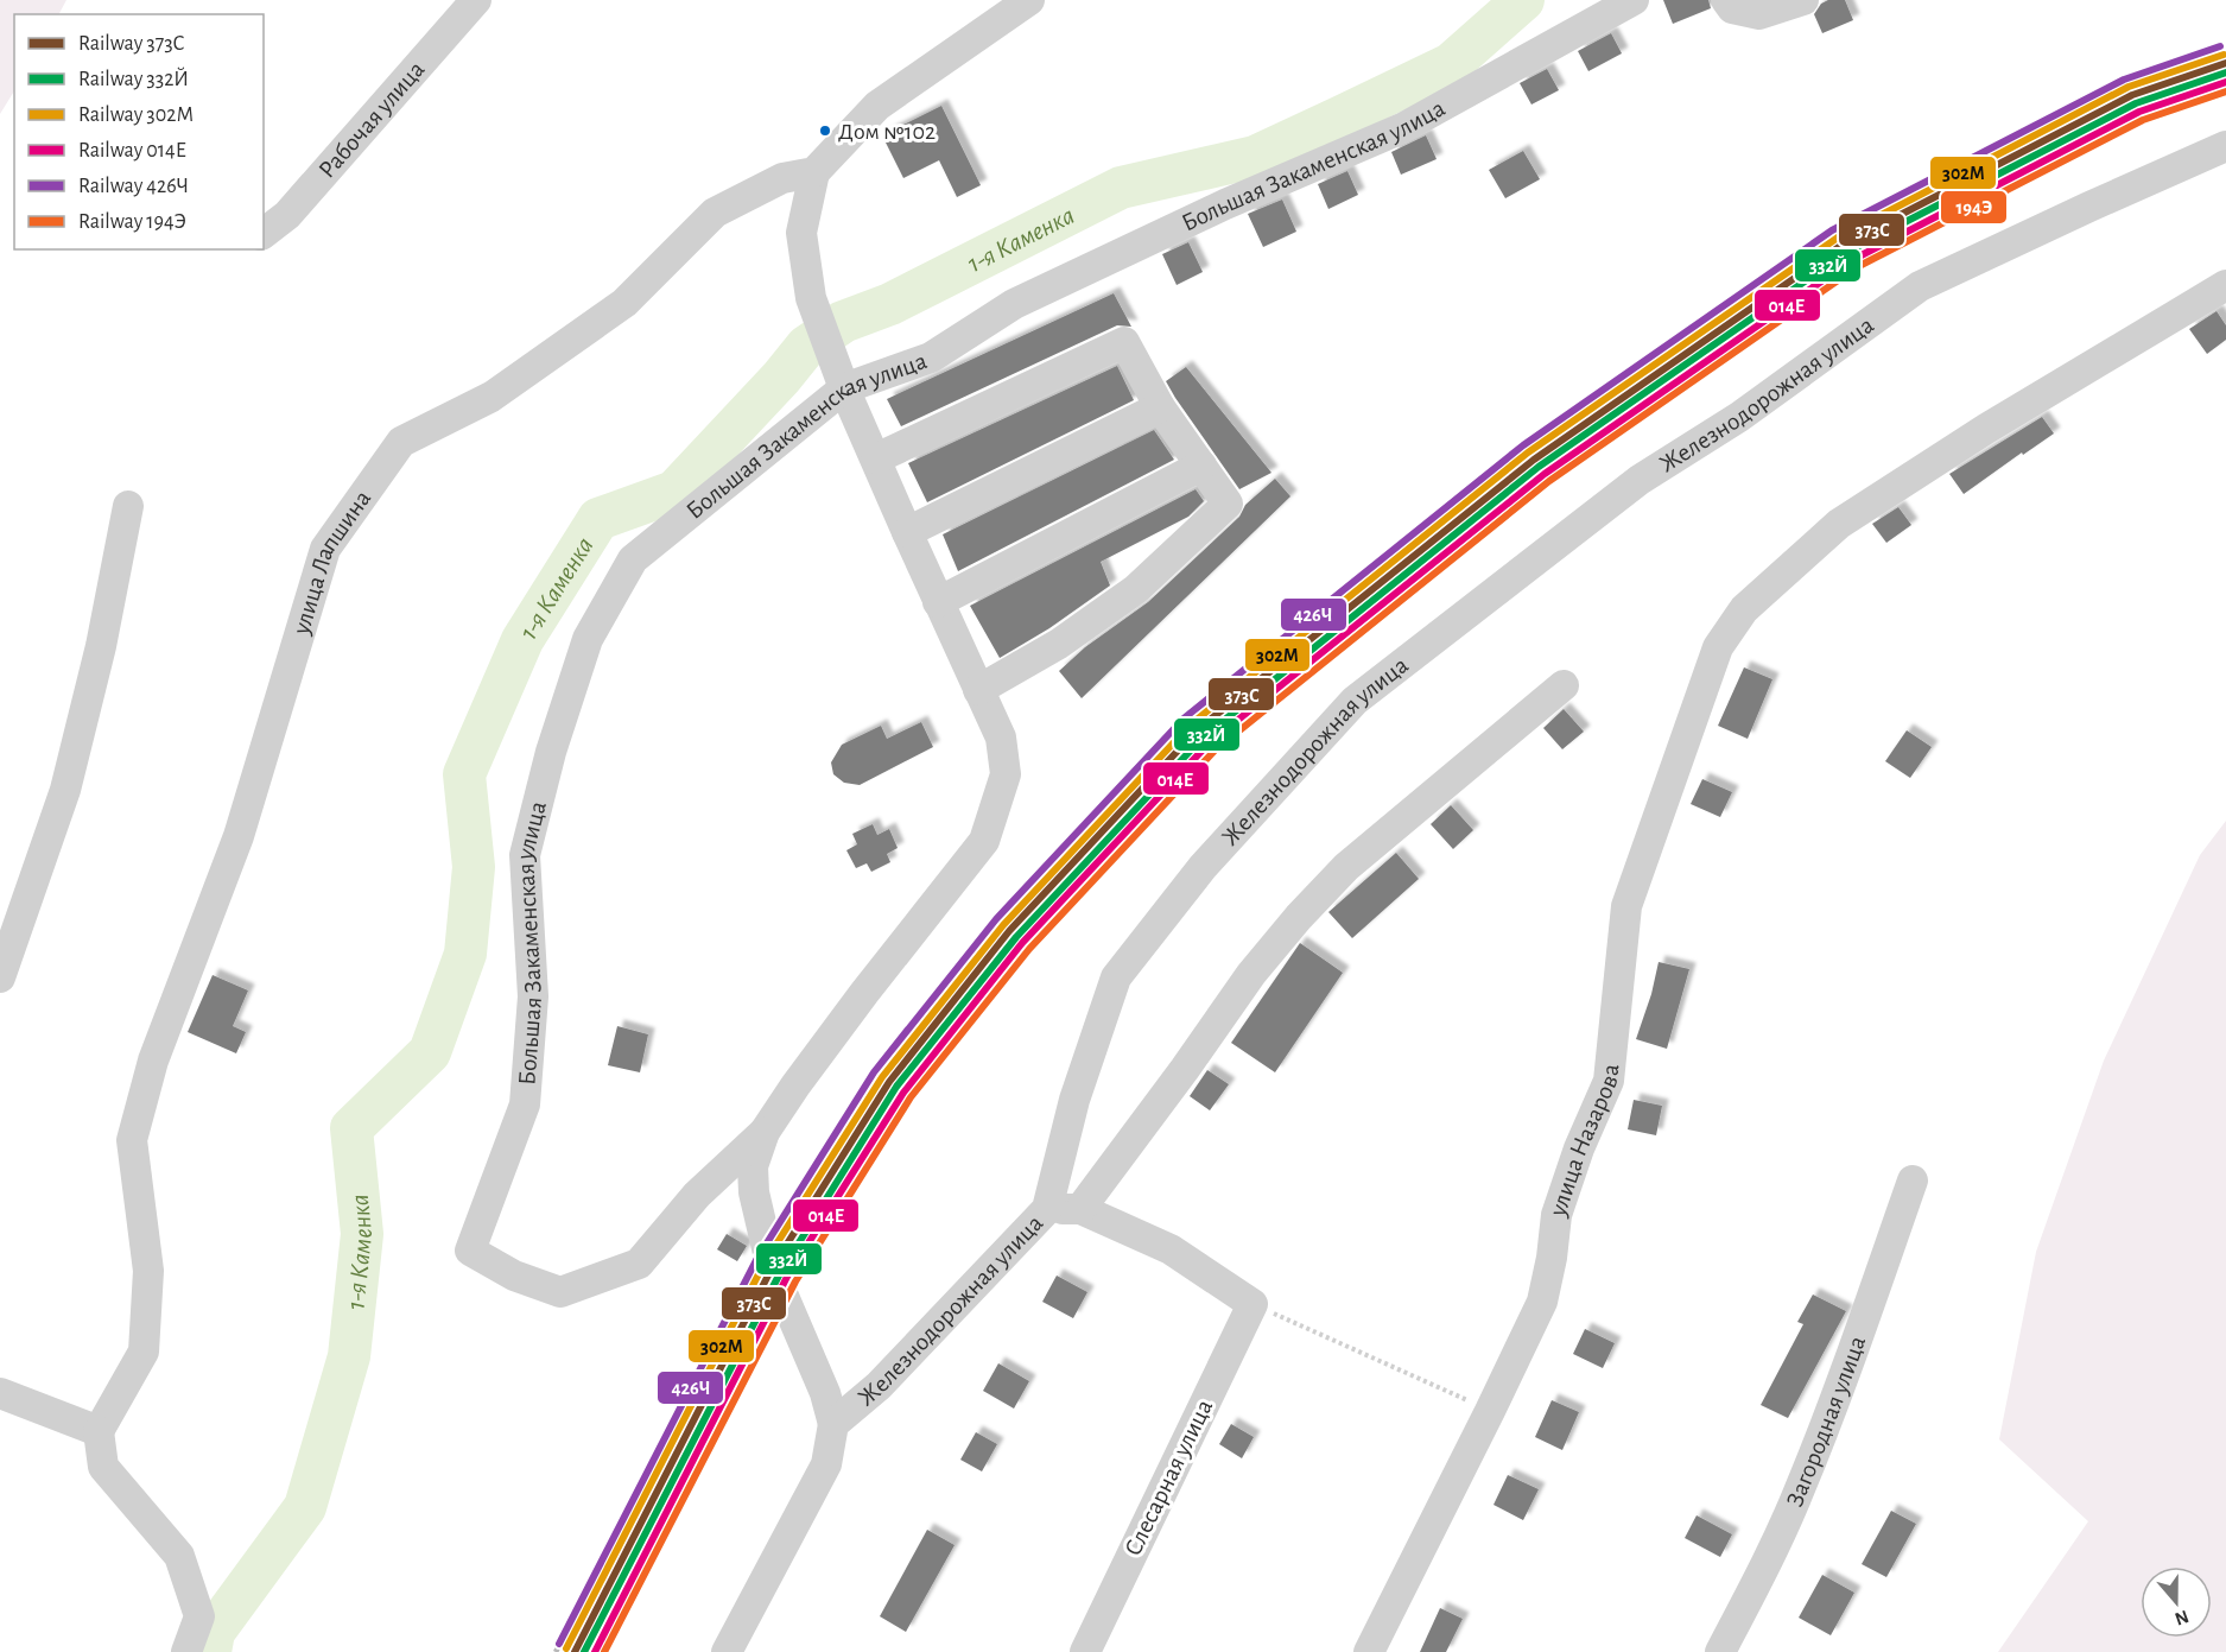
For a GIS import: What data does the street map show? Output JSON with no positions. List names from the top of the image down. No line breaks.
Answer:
{"streets":{"street":["Рабочая улица","Большая Закаменская улица","Железнодорожная улица","улица Лапшина","улица Назарова","Загородная улица","Слесарная улица"]},"water":["1-я Каменка"],"places":["Дом №102"],"lines":["rail line 426Ч","rail line 302М","rail line 373C","rail line 332Й","rail line 014Е","rail line 194Э"],"legend":["Railway 373C","Railway 332Й","Railway 302М","Railway 014Е","Railway 426Ч","Railway 194Э"],"north":"bottom"}
